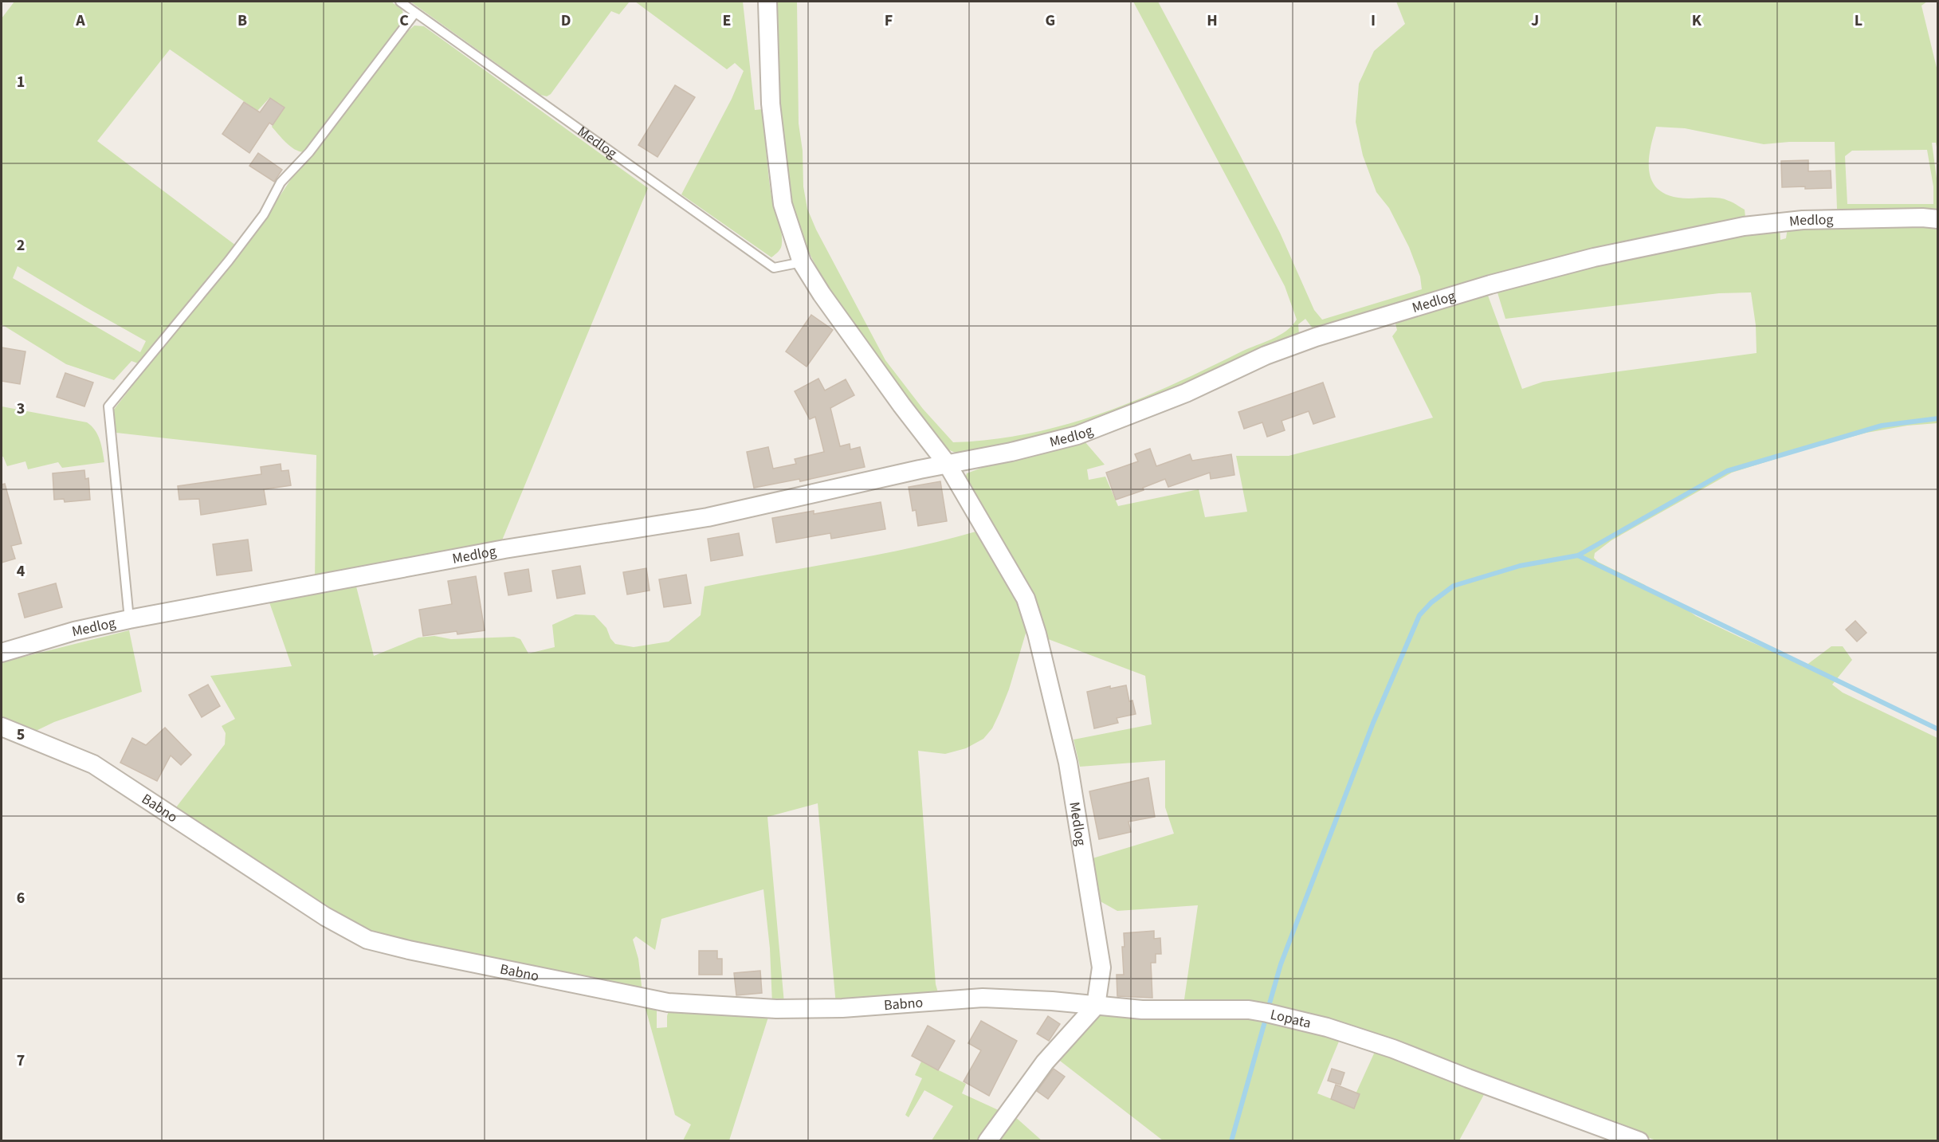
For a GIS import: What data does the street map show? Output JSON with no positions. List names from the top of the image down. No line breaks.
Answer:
{"streets":{"street":["Medlog","Babno","Lopata"]},"crossings":[["Medlog","Babno"],["Medlog","Lopata"],["Babno","Lopata"]],"grid":{"columns":["A","B","C","D","E","F","G","H","I","J","K","L"],"rows":["1","2","3","4","5","6","7"]}}
